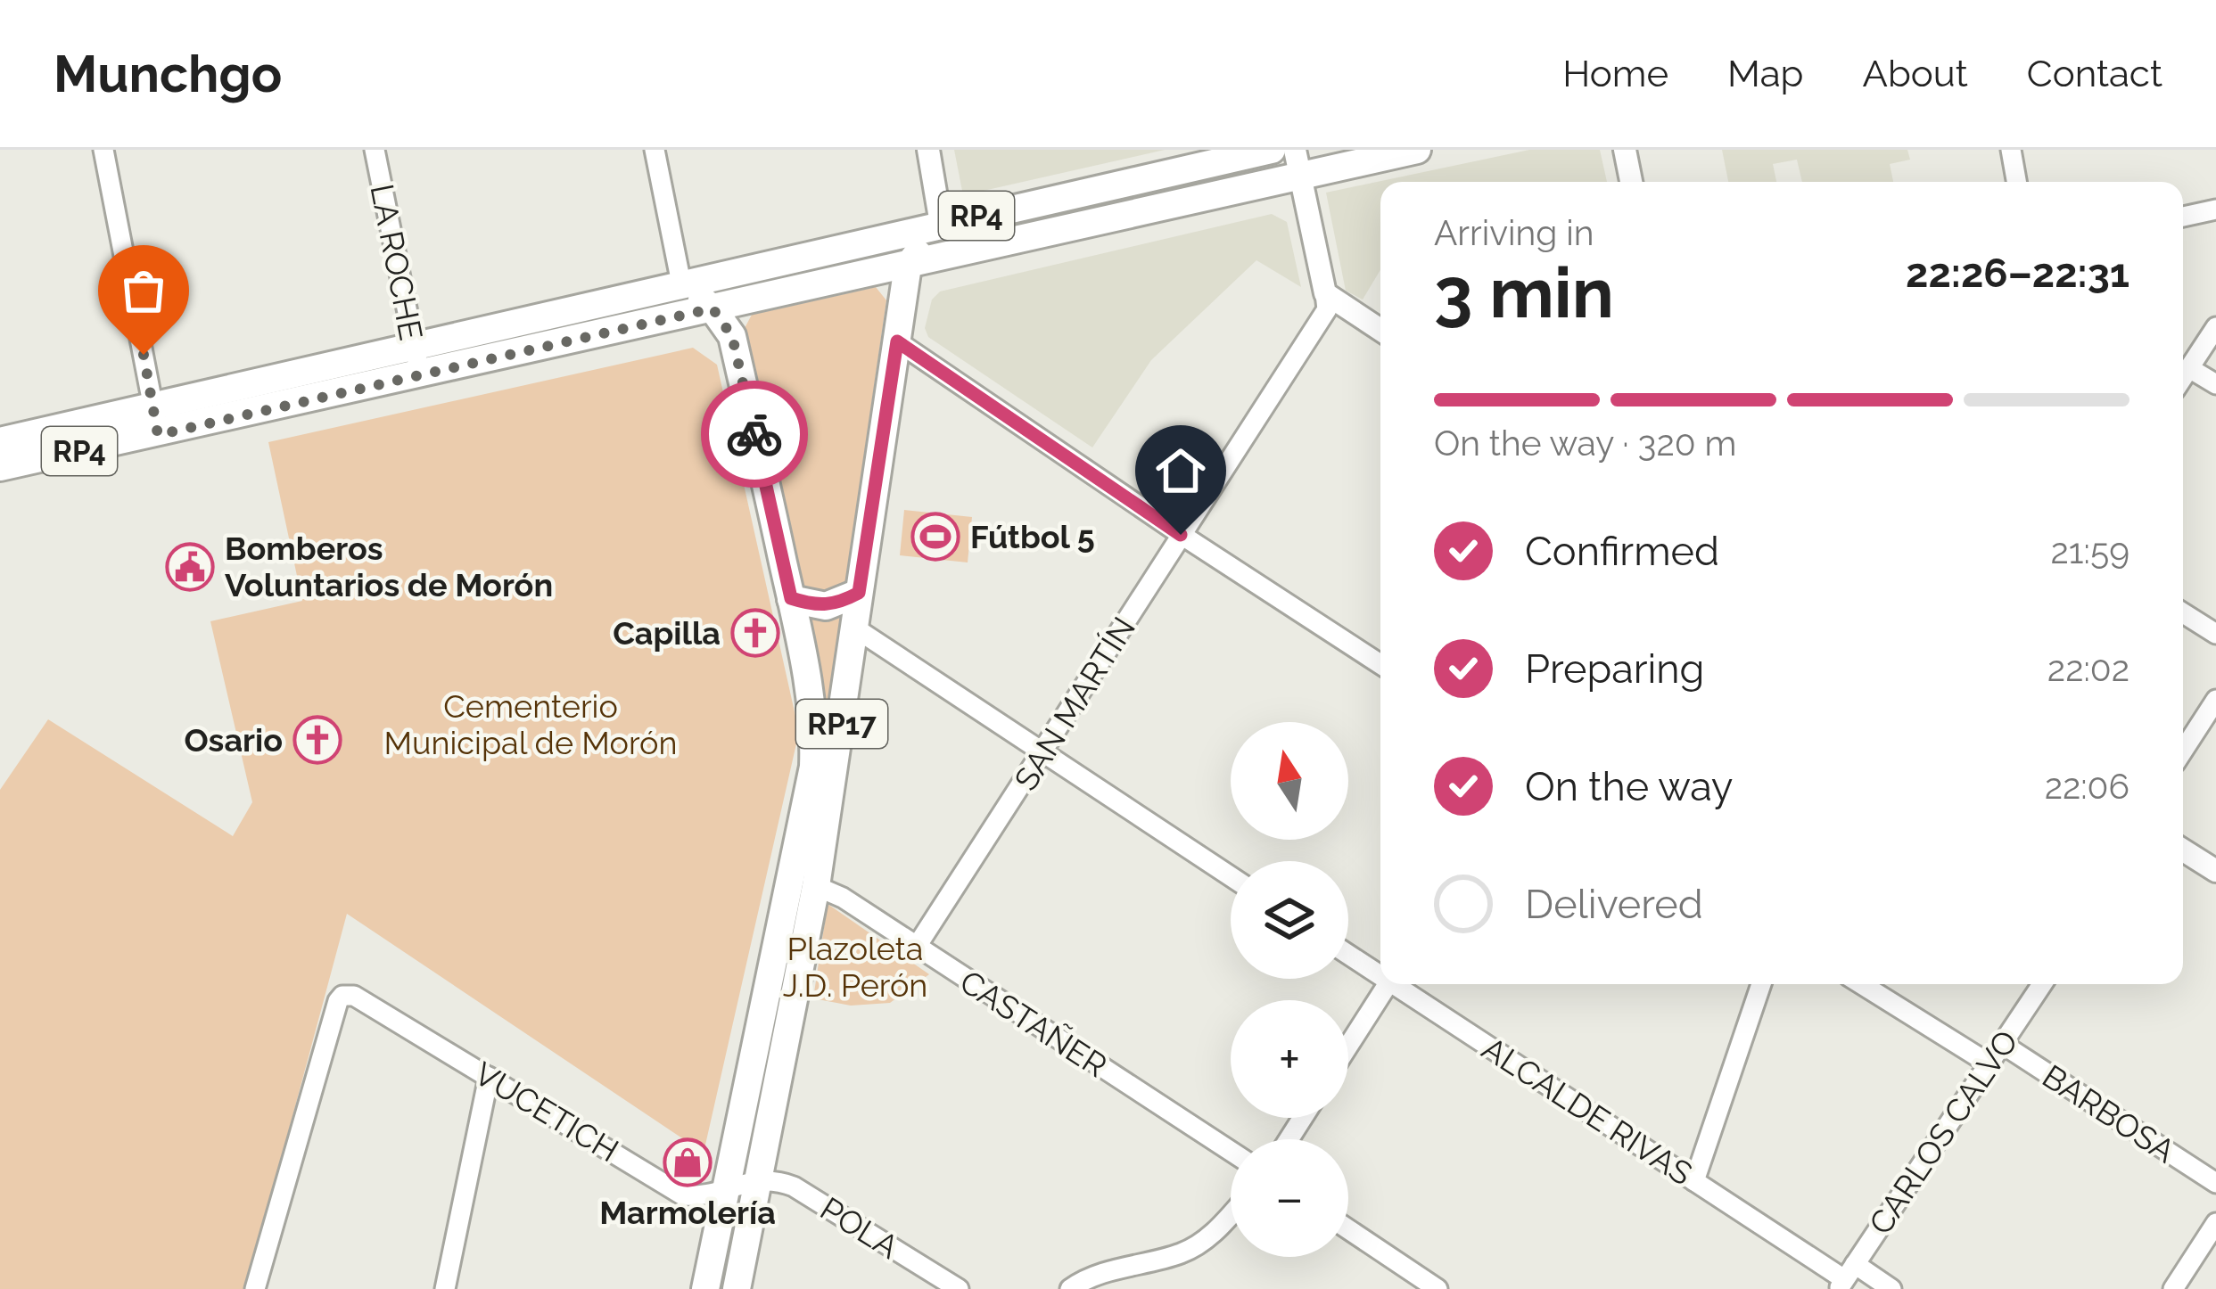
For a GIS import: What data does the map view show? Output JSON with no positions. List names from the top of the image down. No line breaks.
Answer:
{"streets":{"main road":["RP4","RP17"],"street":["LA ROCHE","SAN MARTÍN","CASTAÑER","ALCALDE RIVAS","VUCETICH","BARBOSA","CARLOS CALVO","POLA"]},"crossings":[["RP4","LA ROCHE"],["RP4","RP17"],["SAN MARTÍN","CASTAÑER"],["RP17","CASTAÑER"],["RP17","VUCETICH"],["RP17","POLA"],["ALCALDE RIVAS","CARLOS CALVO"],["VUCETICH","POLA"],["BARBOSA","CARLOS CALVO"]],"parks":["Cementerio Municipal de Morón","Plazoleta J.D. Perón"],"places":{"sports":["Fútbol 5"],"public building":["Bomberos Voluntarios de Morón"],"church":["Capilla","Osario"],"shop":["Marmolería"]},"north":"top","page":{"header":"Munchgo","nav":["Home","Map","About","Contact"],"heading":["3 min","Arriving in","22:26–22:31"],"bar":"On the way · 320 m","list":[["Confirmed","21:59"],["Preparing","22:02"],["On the way","22:06"],"Delivered"],"map_buttons":["+","−"]}}
